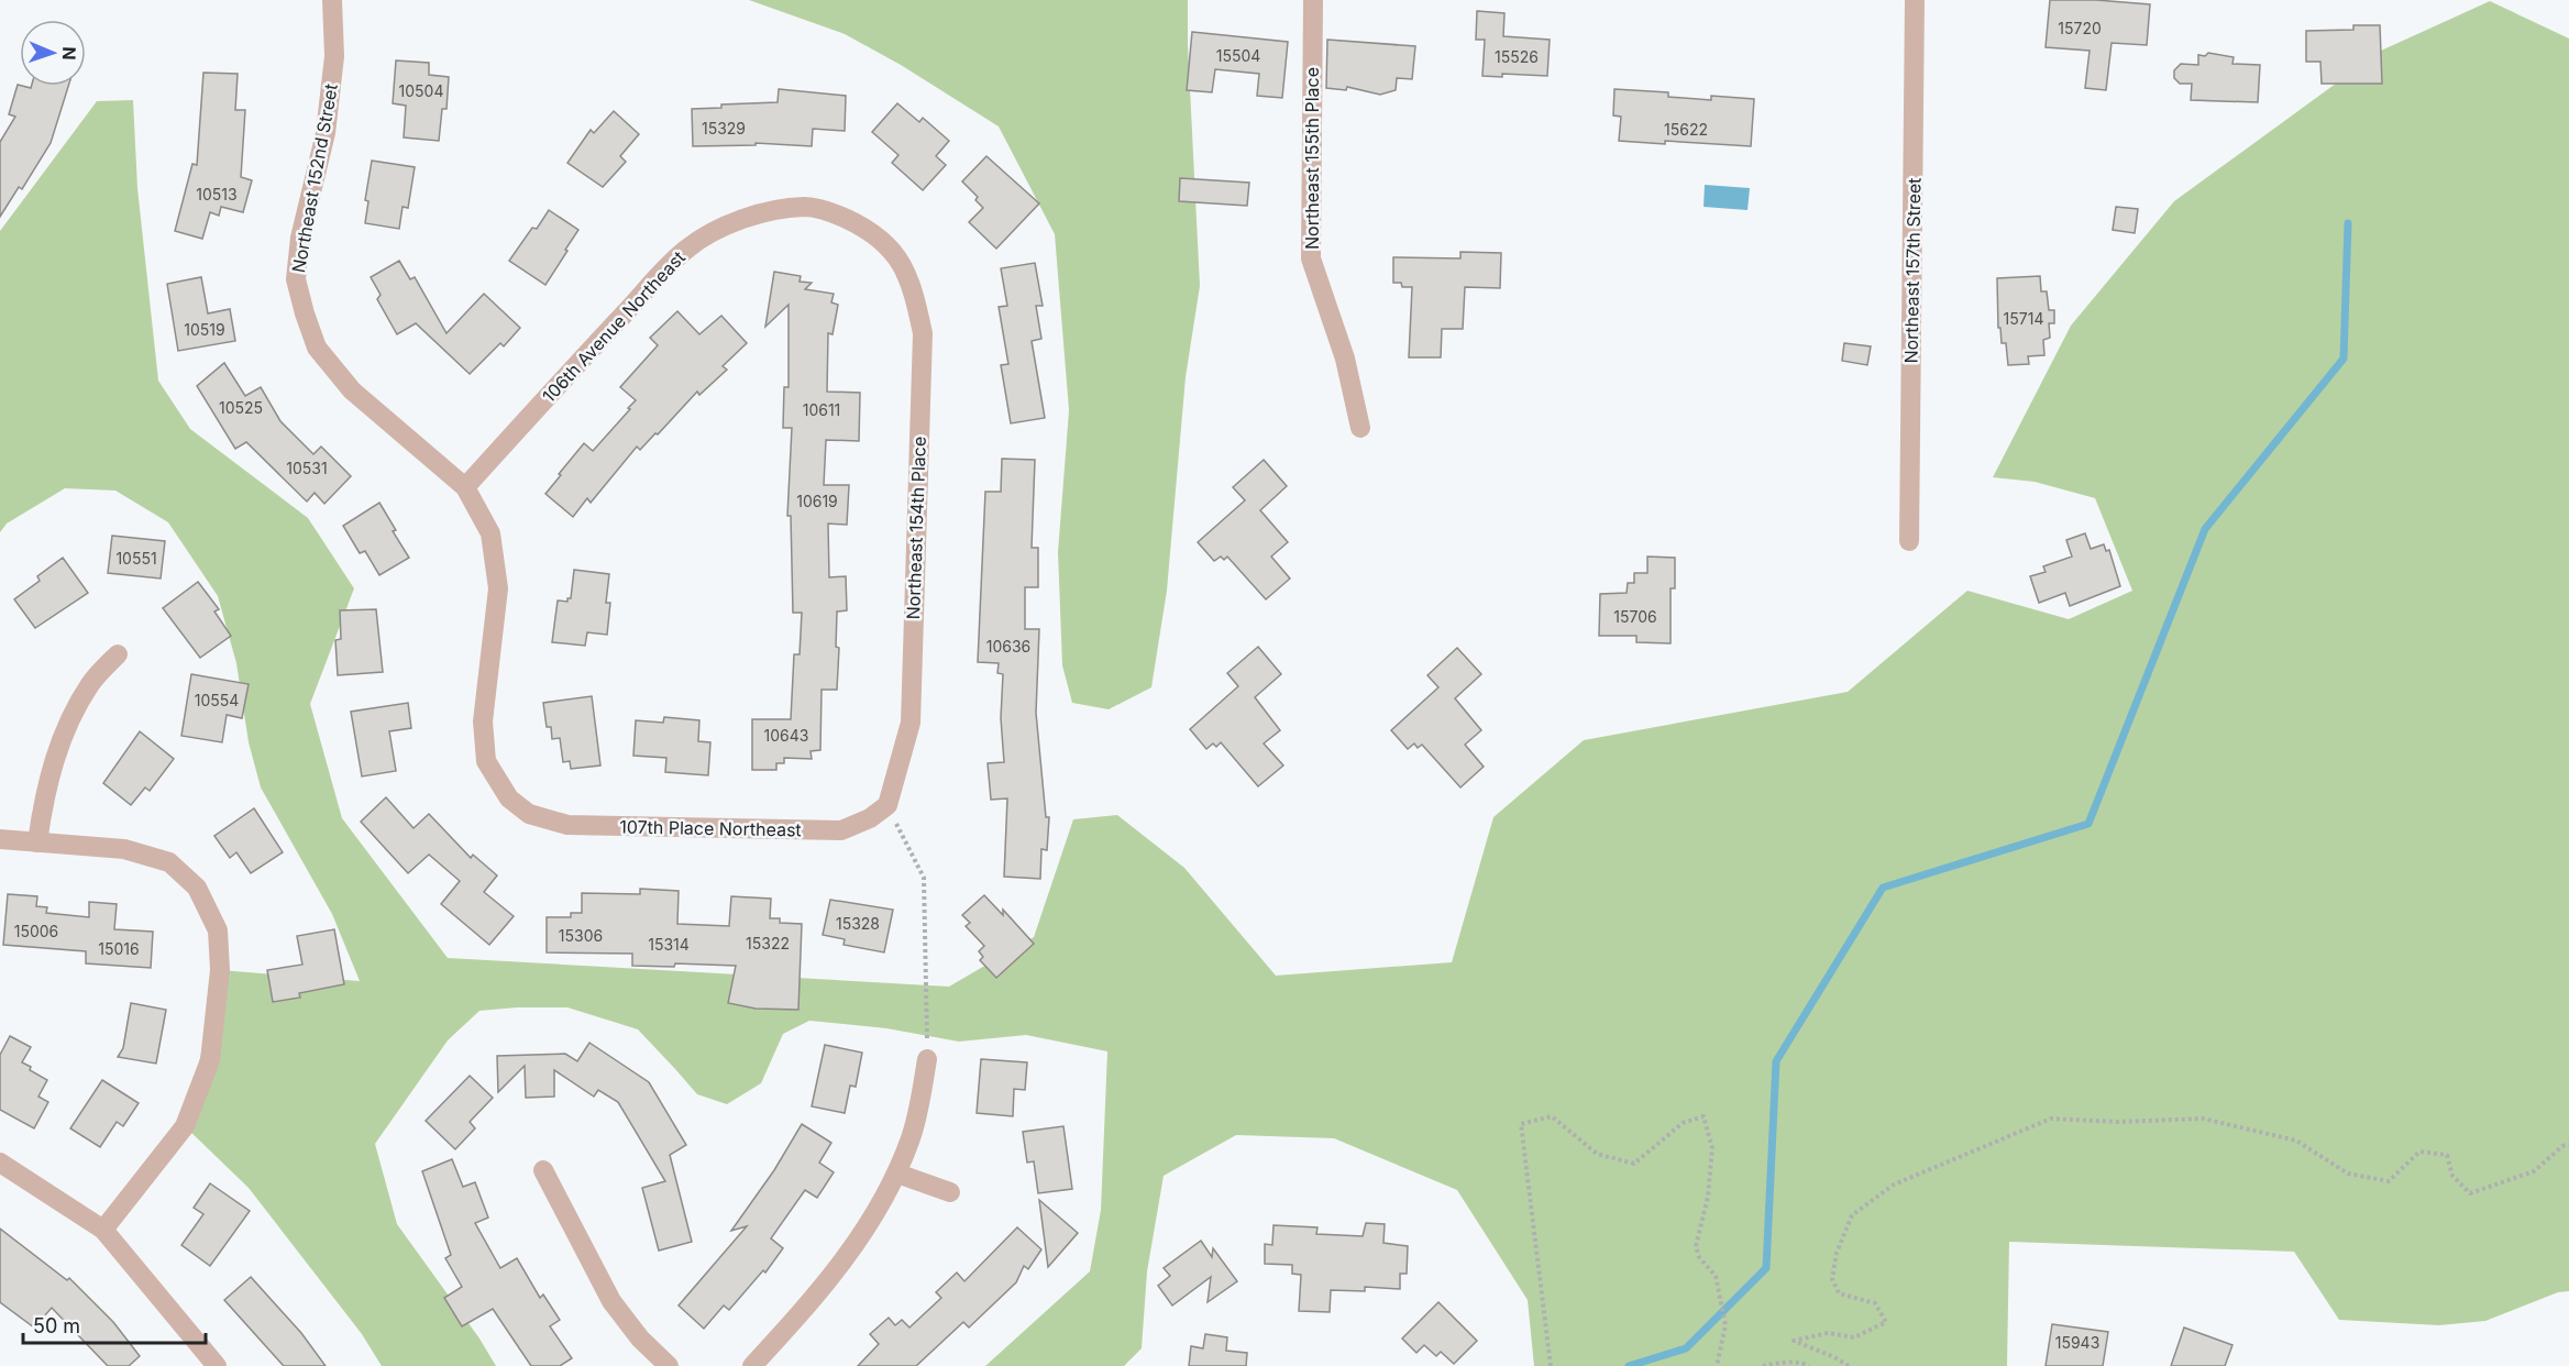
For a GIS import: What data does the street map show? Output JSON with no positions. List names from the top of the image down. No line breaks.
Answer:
{"streets":{"street":["Northeast 155th Place","Northeast 152nd Street","Northeast 157th Street","106th Avenue Northeast","Northeast 154th Place","107th Place Northeast"]},"crossings":[["Northeast 152nd Street","106th Avenue Northeast"],["Northeast 152nd Street","107th Place Northeast"],["106th Avenue Northeast","Northeast 154th Place"],["106th Avenue Northeast","107th Place Northeast"],["Northeast 154th Place","107th Place Northeast"]],"house_numbers":["15720","15504","15526","10504","15329","15622","10513","15714","10519","10525","10611","10531","10619","10551","15706","10636","10554","10643","15328","15006","15306","15322","15314","15016","15943"],"scale_bar":"50 m","north":"right"}
